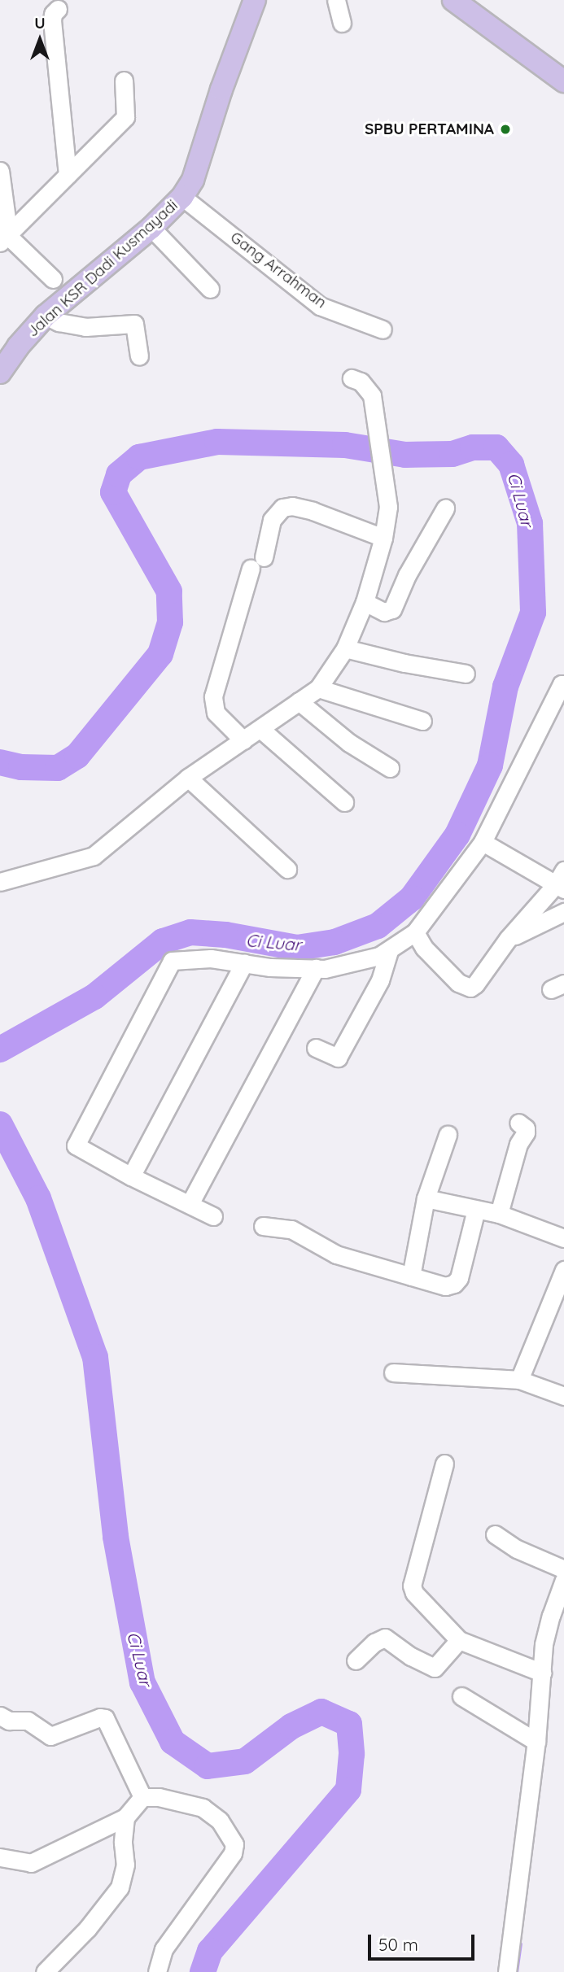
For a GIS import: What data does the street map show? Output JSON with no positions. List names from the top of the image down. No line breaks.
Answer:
{"streets":{"main road":["Jalan KSR Dadi Kusmayadi"],"street":["Gang Arrahman"]},"crossings":[["Jalan KSR Dadi Kusmayadi","Gang Arrahman"]],"water":["Ci Luar"],"places":["SPBU PERTAMINA"],"scale_bar":"50 m","north":"top"}
